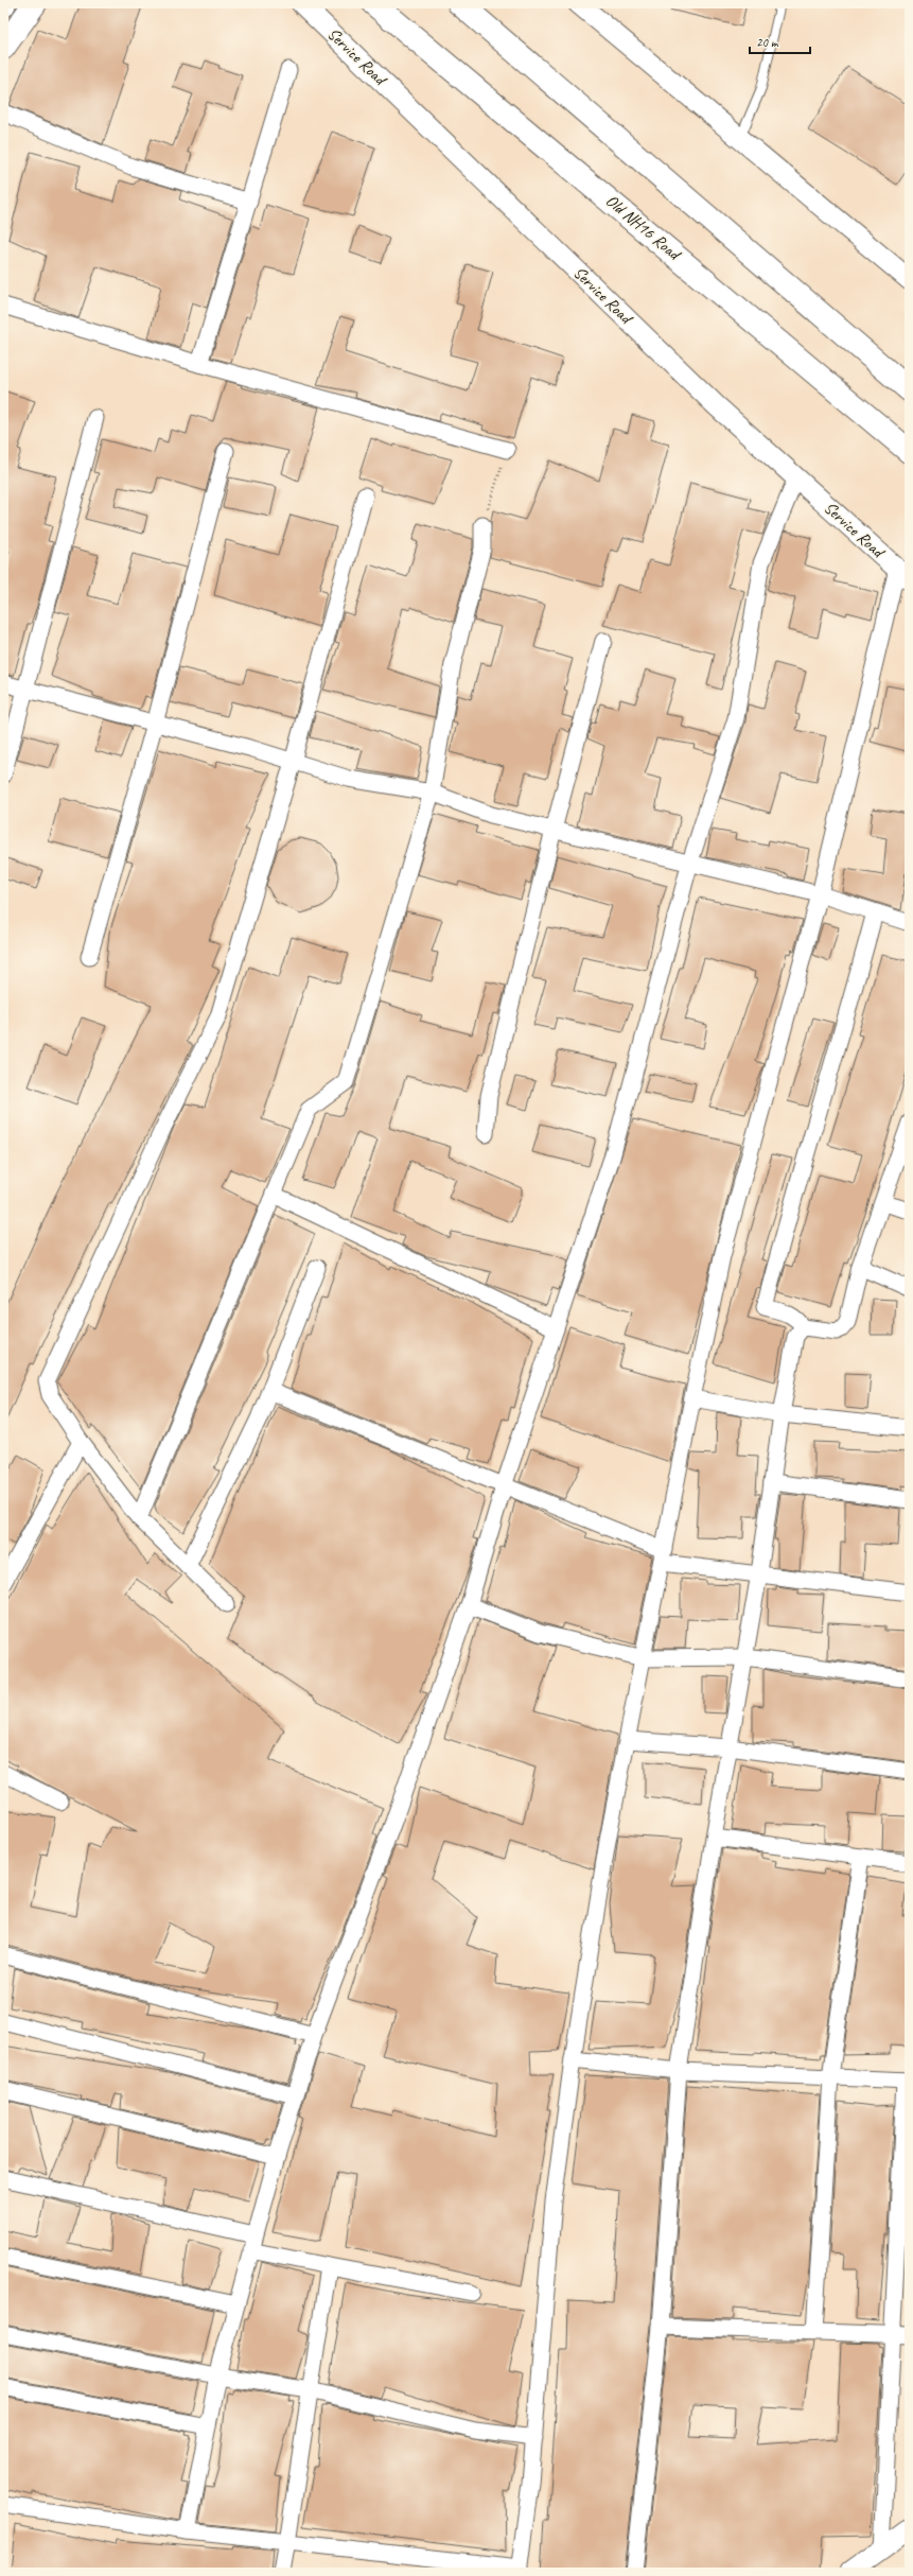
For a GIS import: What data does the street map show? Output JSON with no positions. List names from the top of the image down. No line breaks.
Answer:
{"streets":{"main road":["Old NH16 Road"],"street":["Service Road"]},"scale_bar":"20 m"}
